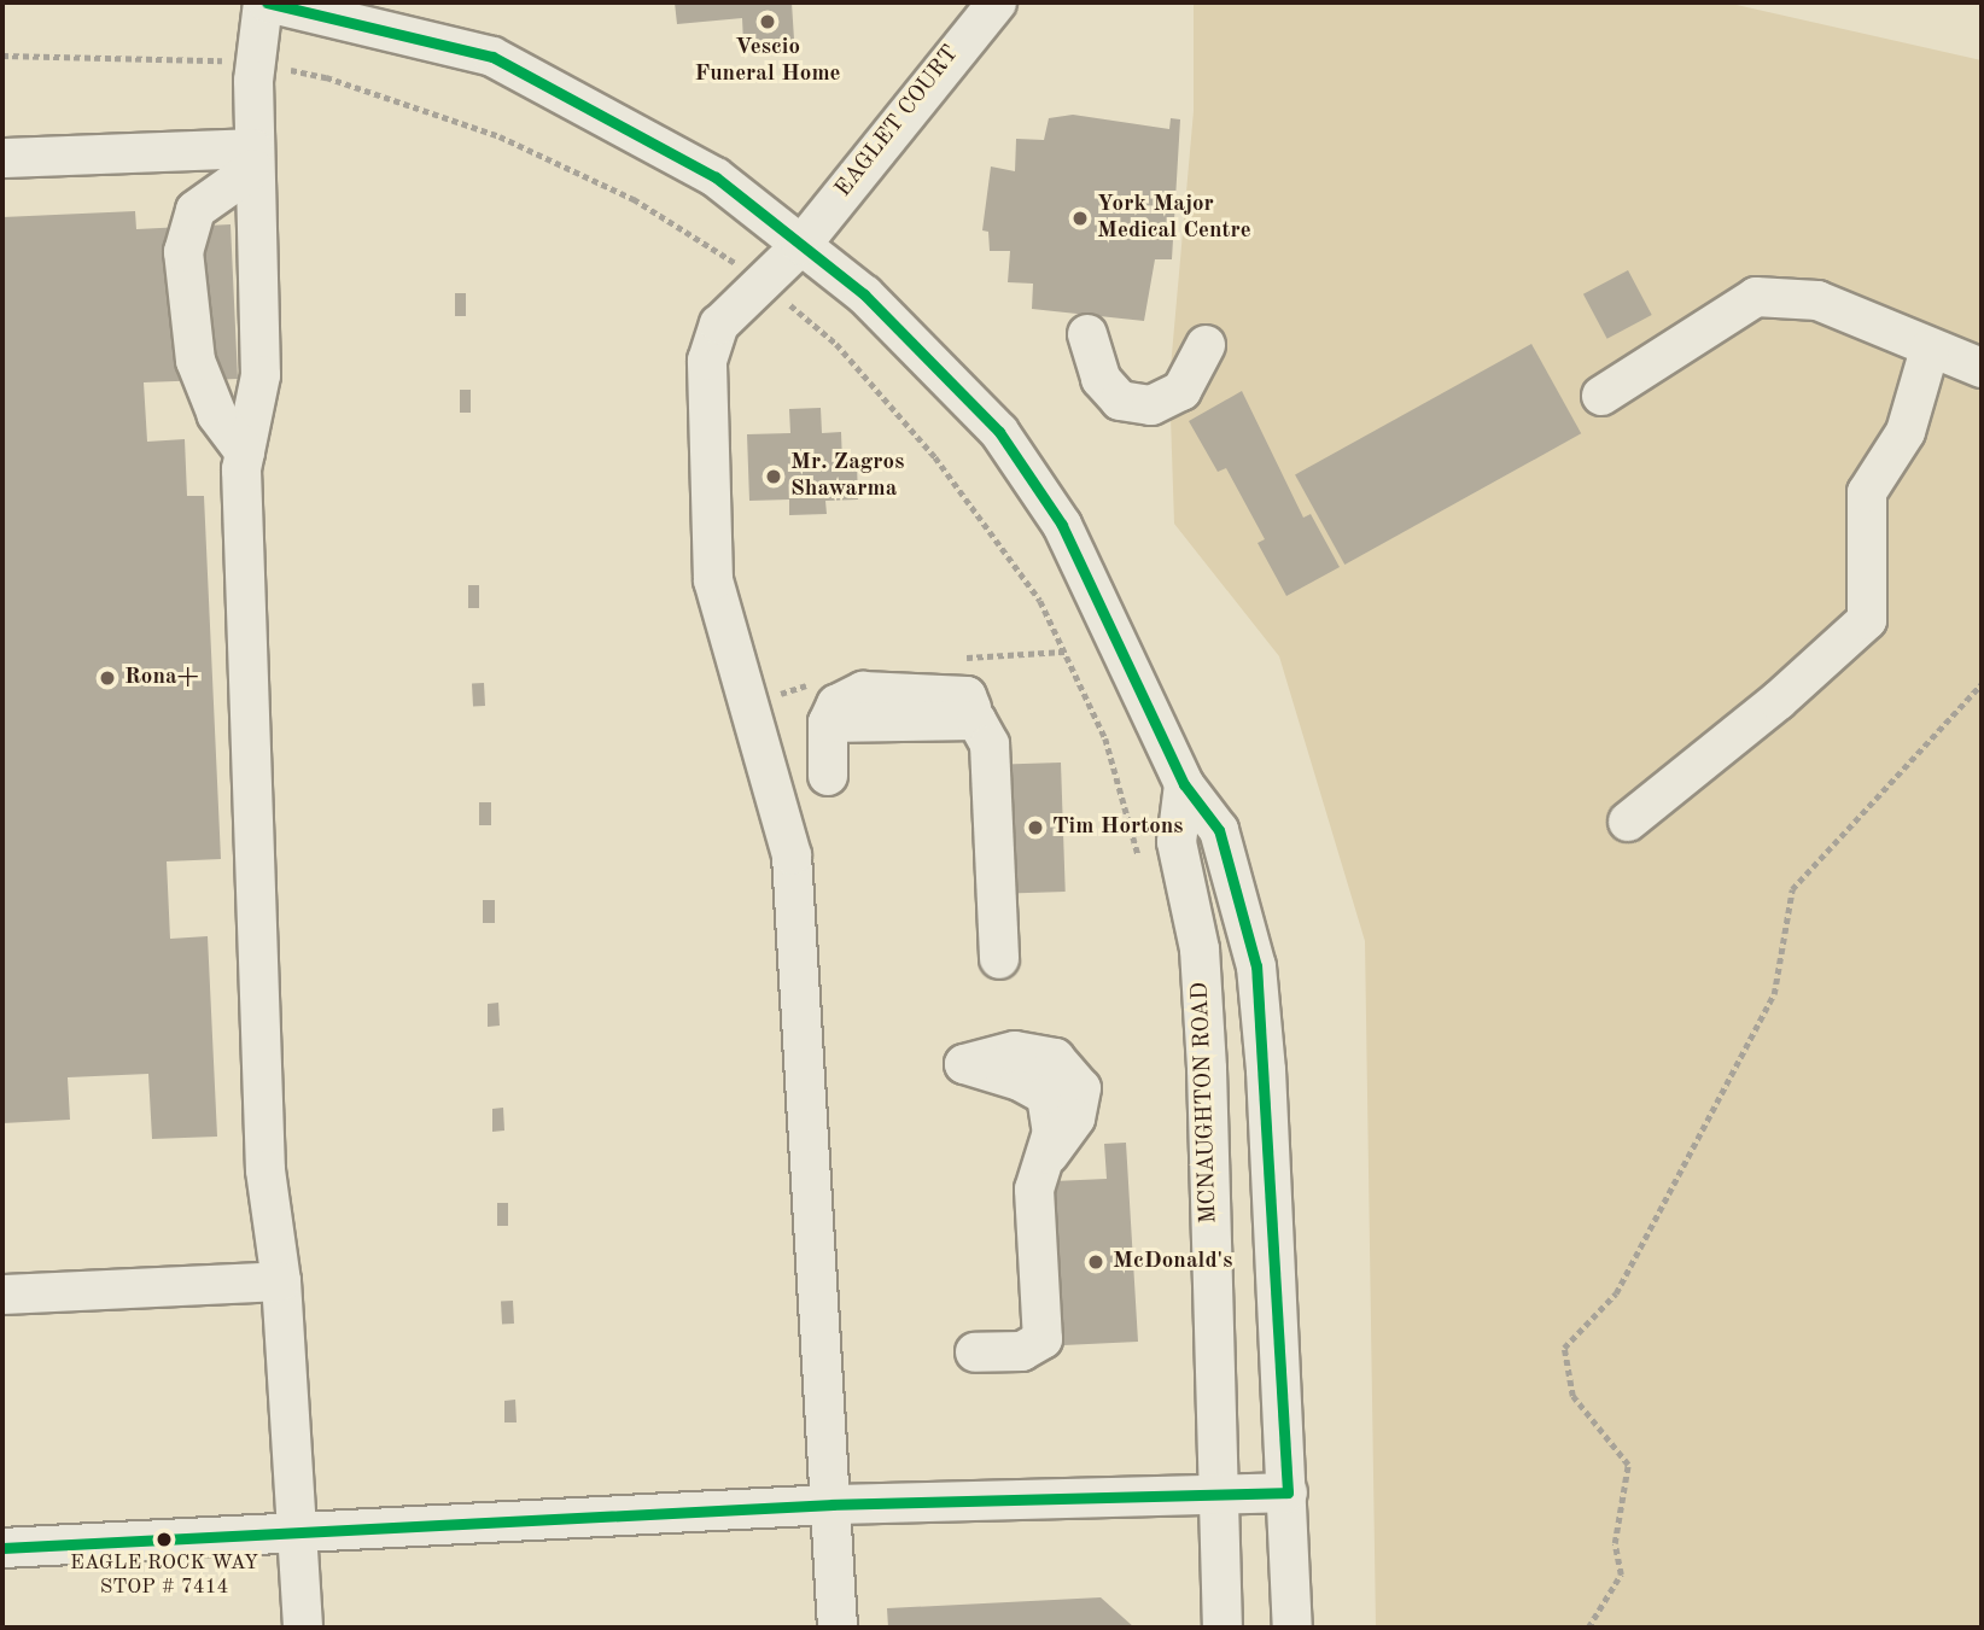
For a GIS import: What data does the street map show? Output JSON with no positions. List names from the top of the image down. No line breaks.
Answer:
{"streets":{"street":["EAGLET COURT","MCNAUGHTON ROAD"]},"places":["Vescio Funeral Home","York Major Medical Centre","Mr. Zagros Shawarma","Rona+","Tim Hortons","McDonald's","EAGLE ROCK WAY STOP # 7414"]}
